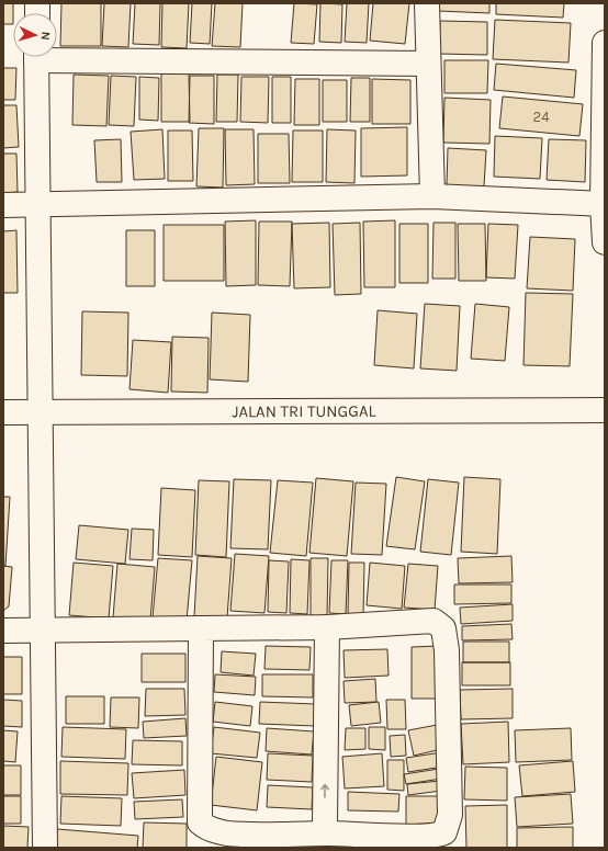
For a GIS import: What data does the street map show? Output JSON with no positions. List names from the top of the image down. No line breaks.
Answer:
{"streets":{"street":["JALAN TRI TUNGGAL"]},"house_numbers":["24"],"north":"right"}
